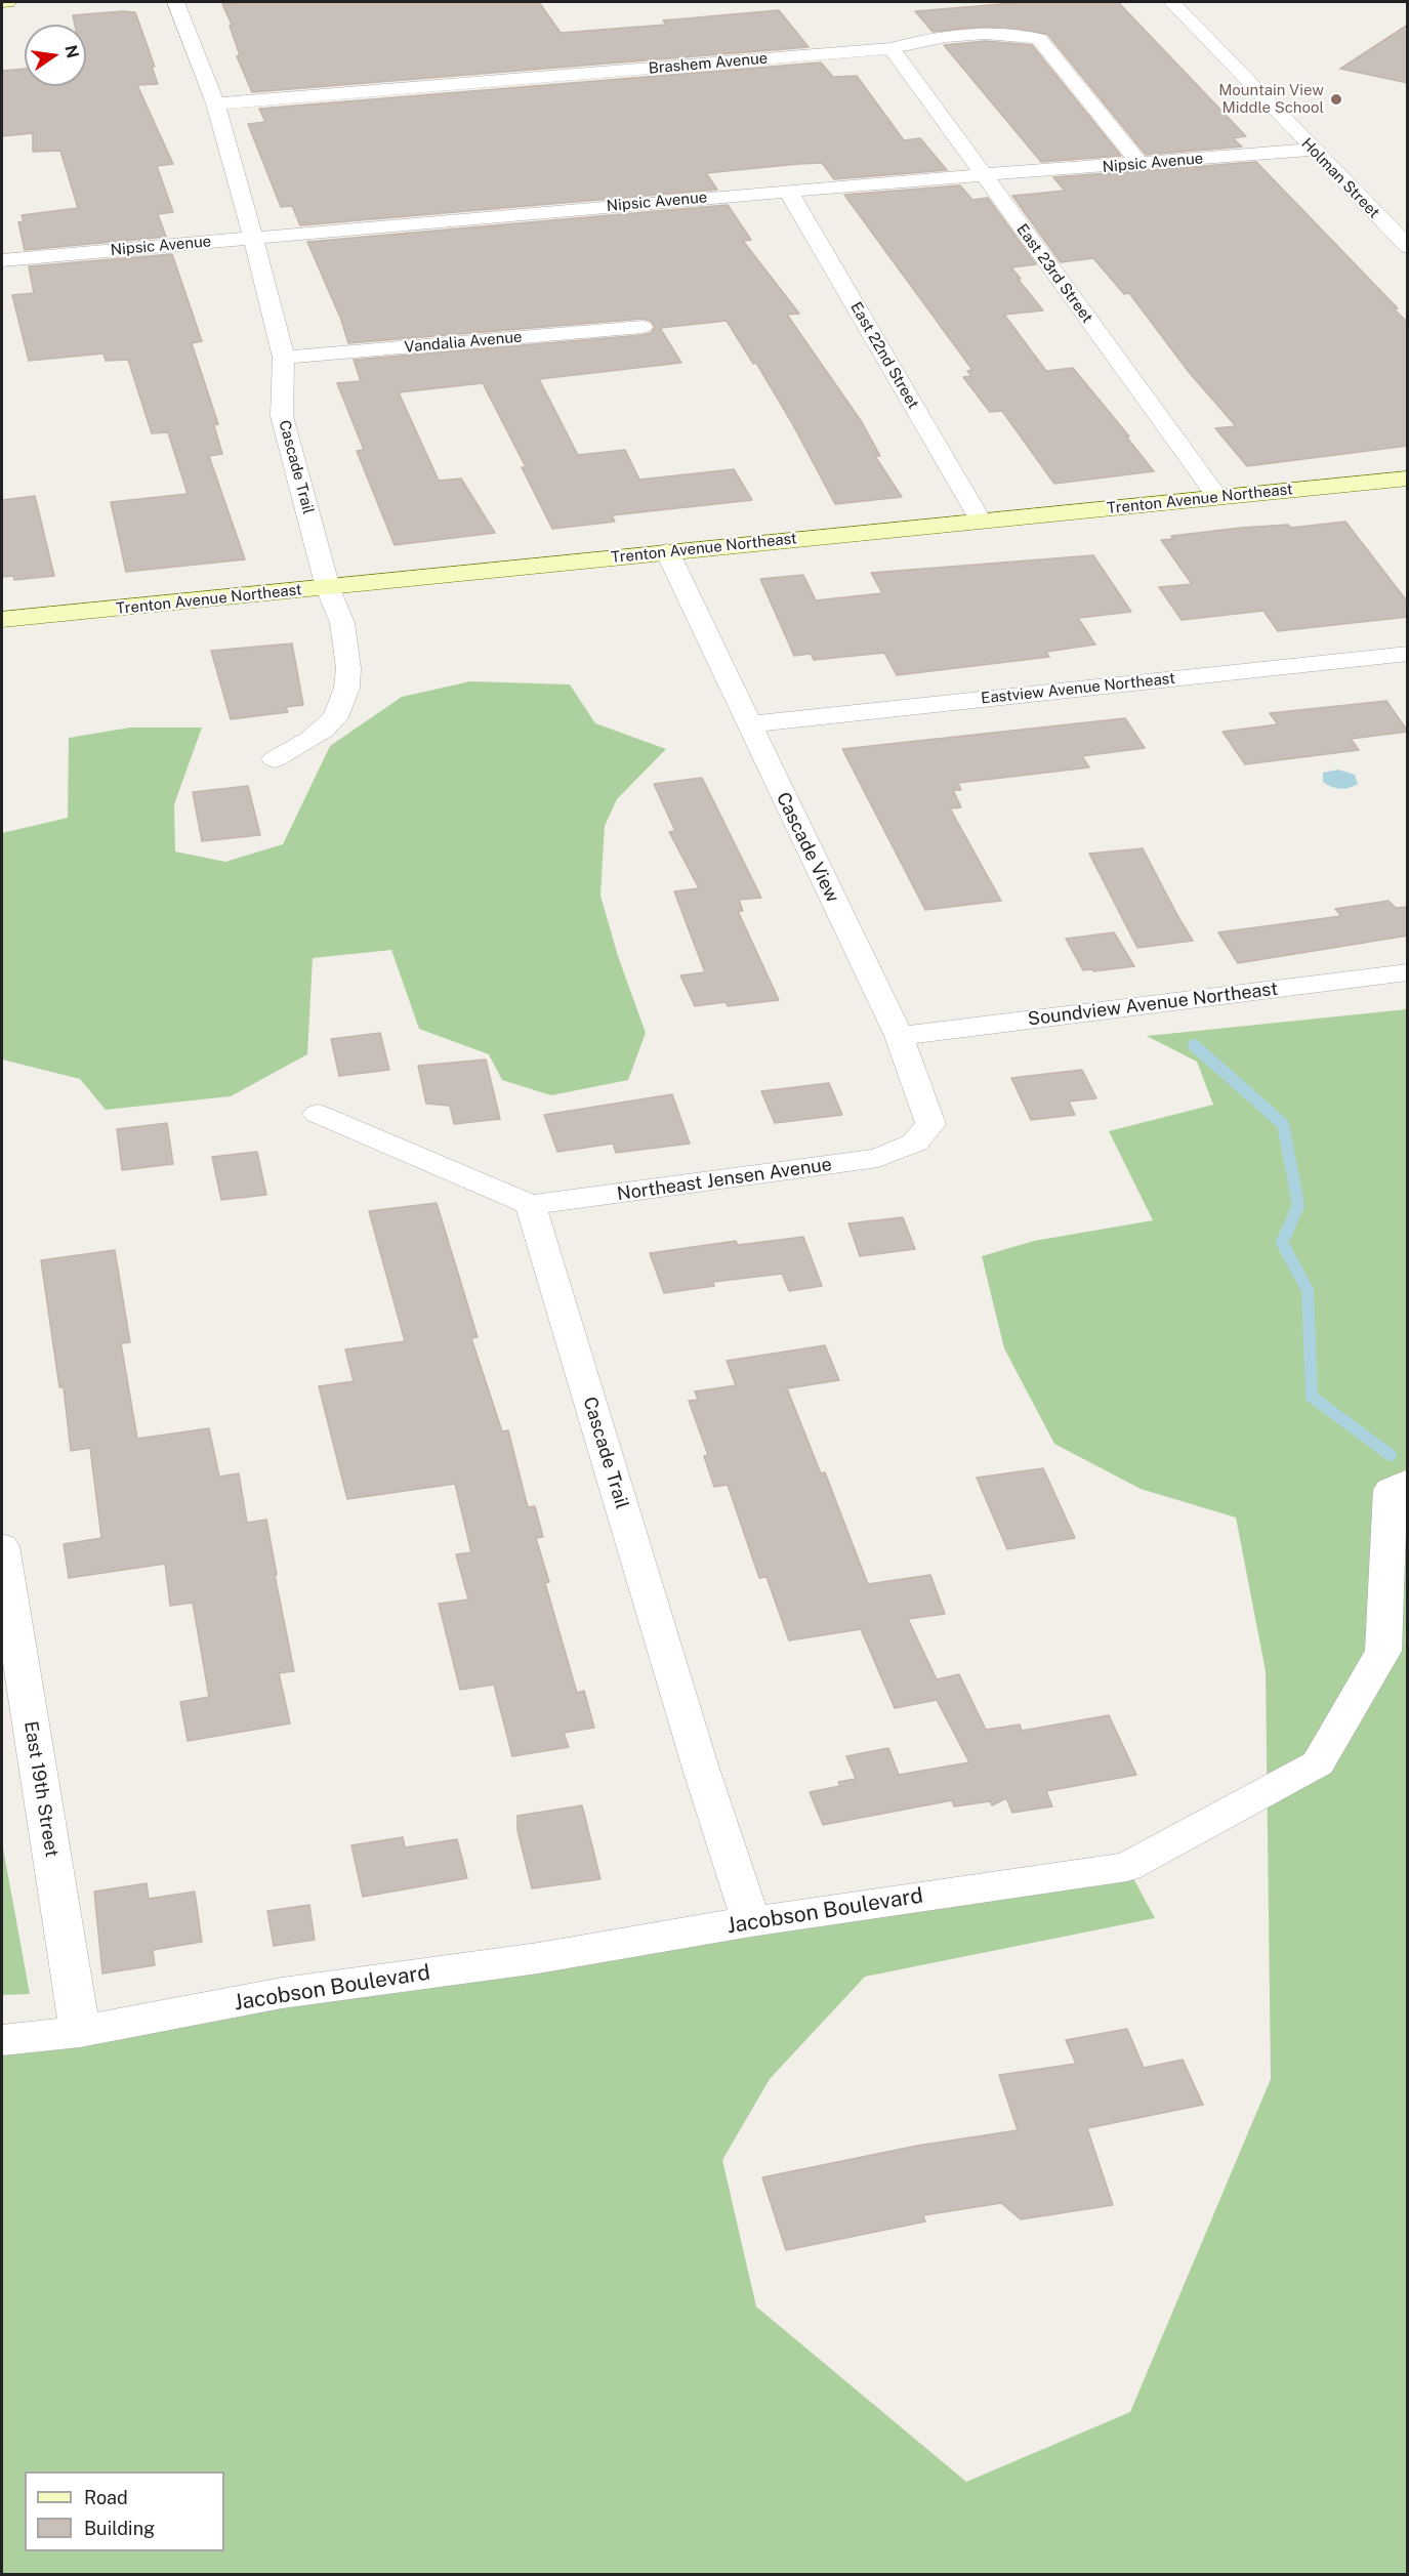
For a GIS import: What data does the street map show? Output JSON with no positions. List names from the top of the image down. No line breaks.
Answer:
{"streets":{"main road":["Trenton Avenue Northeast"],"street":["Brashem Avenue","Nipsic Avenue","Holman Street","East 23rd Street","Vandalia Avenue","East 22nd Street","Cascade Trail","Eastview Avenue Northeast","Cascade View","Soundview Avenue Northeast","Northeast Jensen Avenue","East 19th Street","Jacobson Boulevard"]},"crossings":[["Brashem Avenue","Nipsic Avenue"],["Brashem Avenue","East 23rd Street"],["Brashem Avenue","Cascade Trail"],["Nipsic Avenue","Holman Street"],["Nipsic Avenue","East 23rd Street"],["Nipsic Avenue","East 22nd Street"],["Nipsic Avenue","Cascade Trail"],["East 23rd Street","Trenton Avenue Northeast"],["Vandalia Avenue","Cascade Trail"],["East 22nd Street","Trenton Avenue Northeast"],["Cascade Trail","Trenton Avenue Northeast"],["Cascade Trail","Northeast Jensen Avenue"],["Cascade Trail","Jacobson Boulevard"],["Trenton Avenue Northeast","Cascade View"],["Eastview Avenue Northeast","Cascade View"],["Cascade View","Soundview Avenue Northeast"],["Cascade View","Northeast Jensen Avenue"],["East 19th Street","Jacobson Boulevard"]],"places":["Mountain View Middle School"],"legend":["Road","Building"],"north":"right"}
